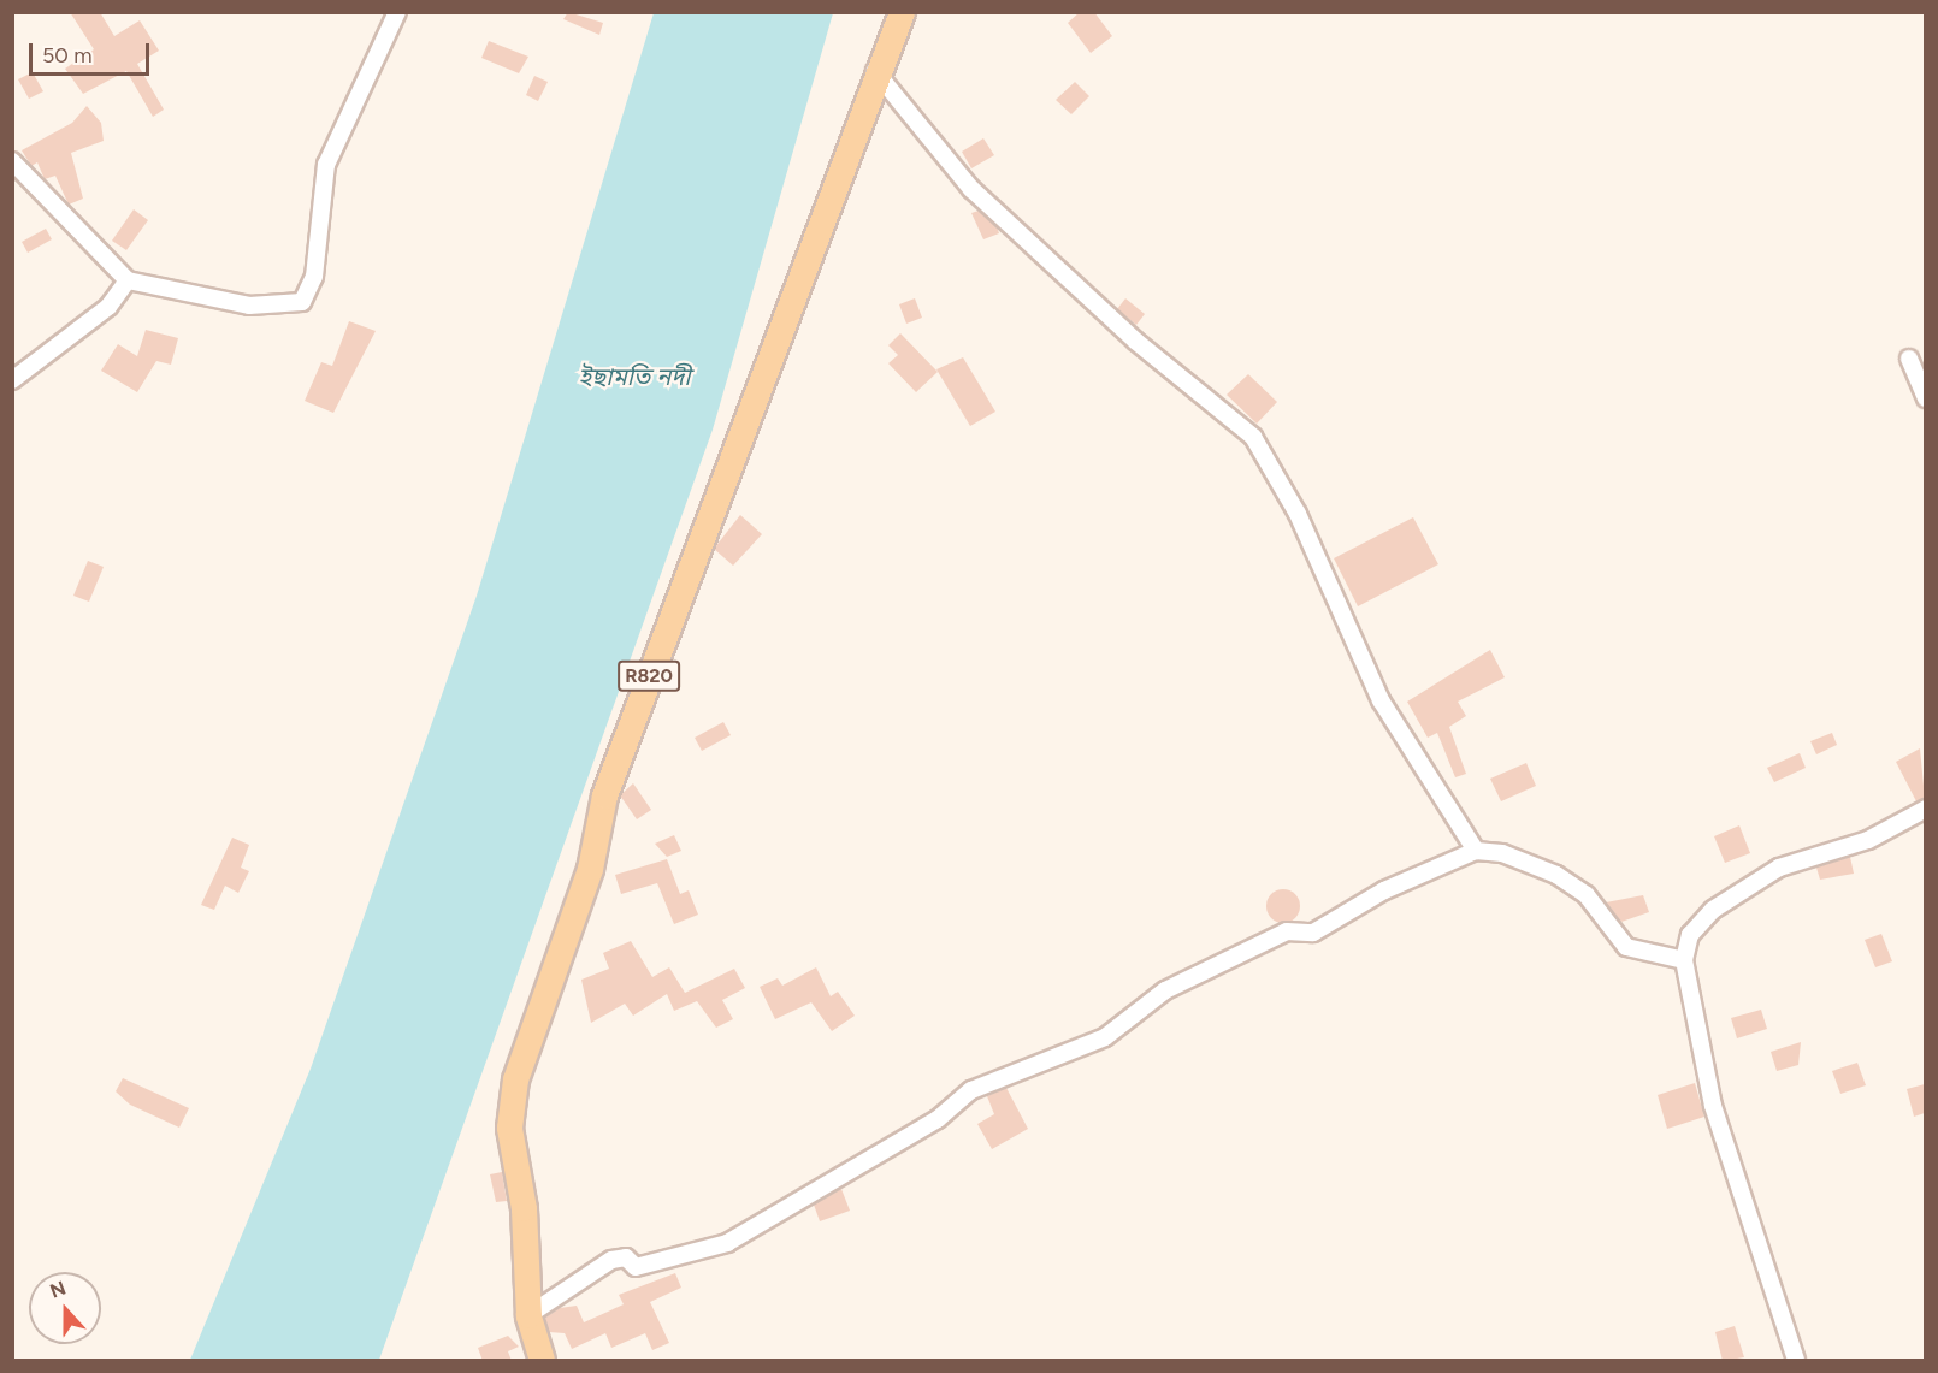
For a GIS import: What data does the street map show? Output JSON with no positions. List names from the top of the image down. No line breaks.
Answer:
{"streets":{"main road":["R820"]},"water":["ইছামতি নদী"],"scale_bar":"50 m","north":"top"}
